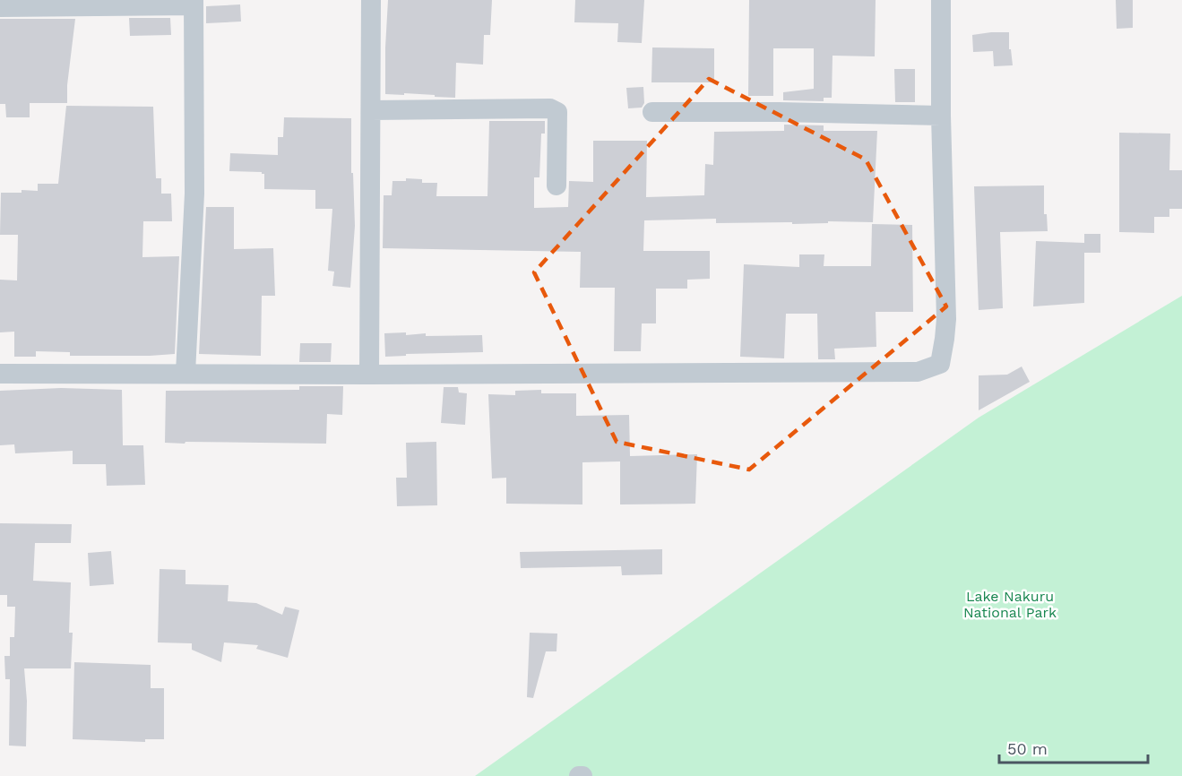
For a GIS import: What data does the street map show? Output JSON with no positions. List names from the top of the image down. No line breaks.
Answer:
{"parks":["Lake Nakuru National Park"],"scale_bar":"50 m"}
